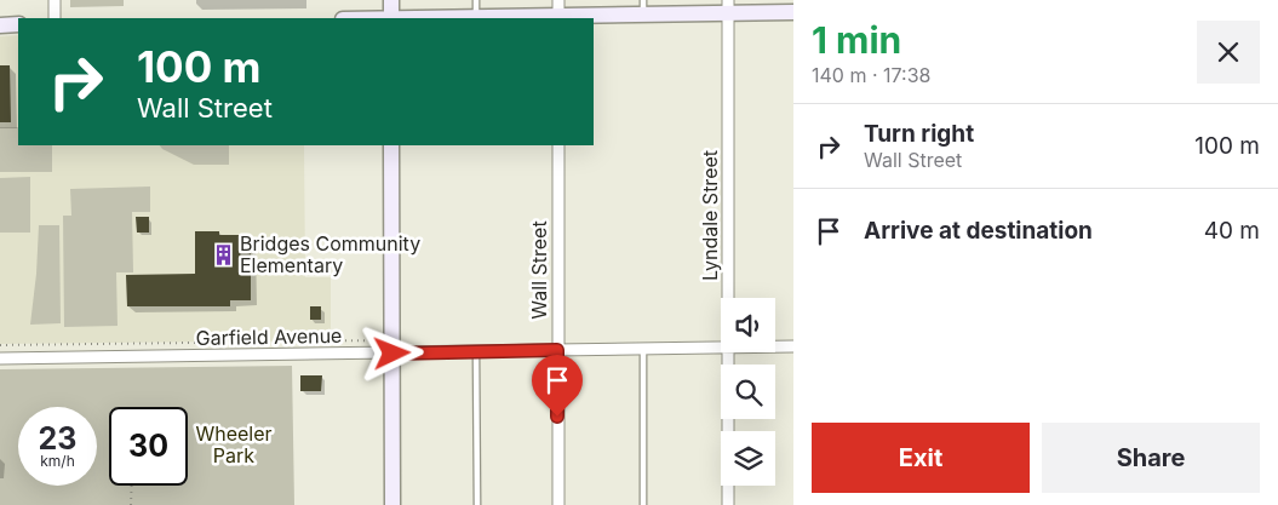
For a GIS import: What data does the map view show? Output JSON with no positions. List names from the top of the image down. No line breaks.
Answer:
{"streets":{"street":["Lyndale Street","Wall Street","Garfield Avenue"]},"crossings":[["Wall Street","Garfield Avenue"]],"parks":["Wheeler Park"],"places":{"building":["Bridges Community Elementary"]},"page":{"heading":["1 min","140 m · 17:38"],"turn":["100 m","Wall Street"],"list":[{"name":"Turn right","note":"Wall Street","value":"100 m"},{"name":"Arrive at destination","value":"40 m"}],"speed":"23 km/h","limit":"30","buttons":["Exit","Share"]}}
